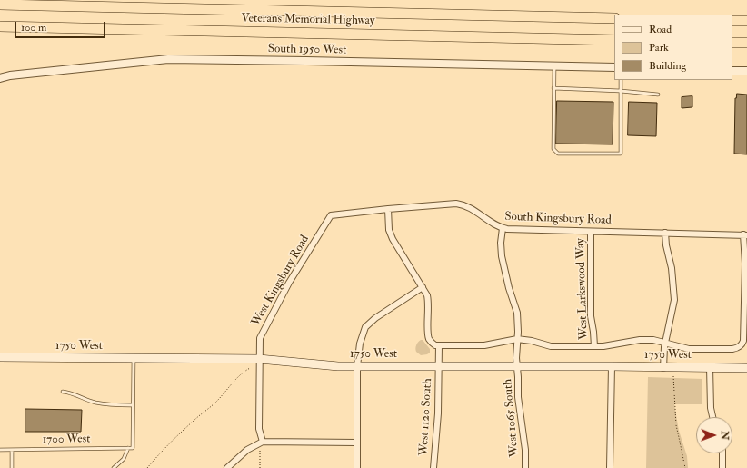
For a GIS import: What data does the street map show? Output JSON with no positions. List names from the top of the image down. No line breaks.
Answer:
{"streets":{"highway":["Veterans Memorial Highway"],"main road":["1750 West"],"street":["South 1950 West","South Kingsbury Road","West Kingsbury Road","West Larkswood Way","West 1120 South","West 1065 South"],"lane":["1700 West"]},"crossings":[["South Kingsbury Road","West Kingsbury Road"],["South Kingsbury Road","West Larkswood Way"],["South Kingsbury Road","West 1065 South"],["West Kingsbury Road","1750 West"],["1750 West","West 1120 South"],["1750 West","West 1065 South"]],"legend":["Road","Park","Building"],"scale_bar":"100 m","north":"right"}
